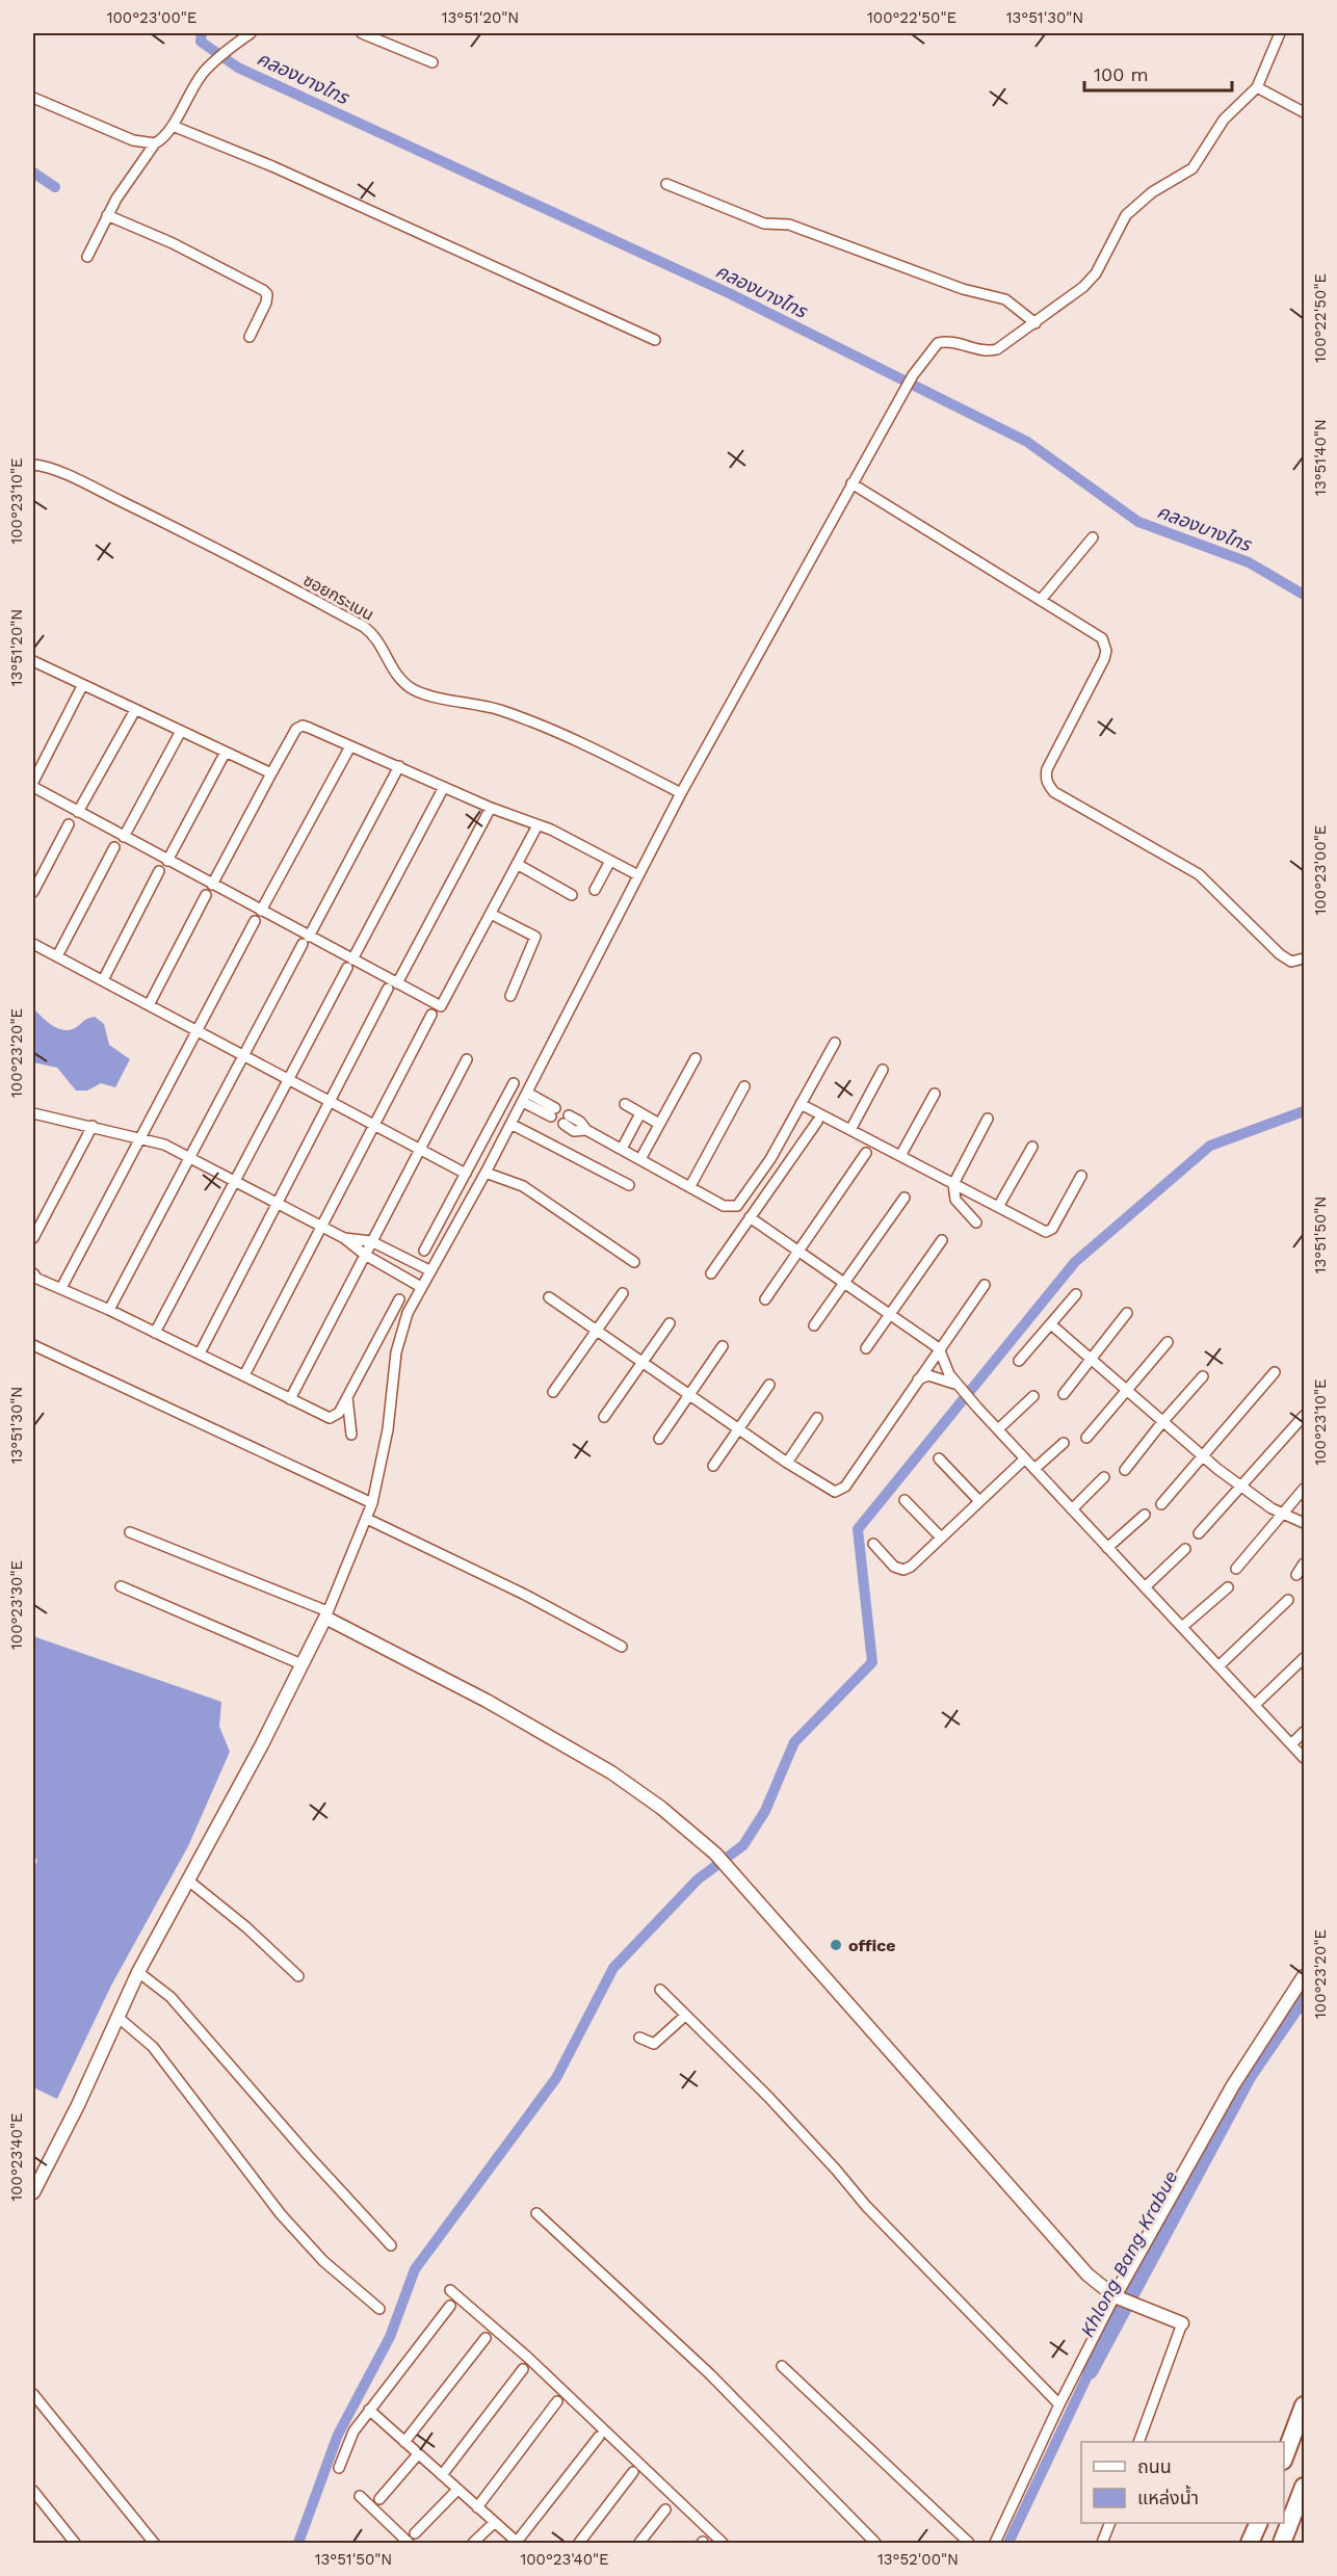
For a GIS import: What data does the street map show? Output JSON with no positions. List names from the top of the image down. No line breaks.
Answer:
{"streets":{"street":["ซอยกระเบน"]},"water":["คลองบางไทร","Khlong Bang Krabue"],"places":["office"],"legend":["ถนน","แหล่งน้ำ"],"scale_bar":"100 m","coordinates":["100°23'00\"E","13°51'20\"N","100°22'50\"E","13°51'30\"N","13°51'40\"N","100°23'10\"E","100°23'20\"E","13°51'50\"N","100°23'30\"E","100°23'40\"E","13°52'00\"N"]}
